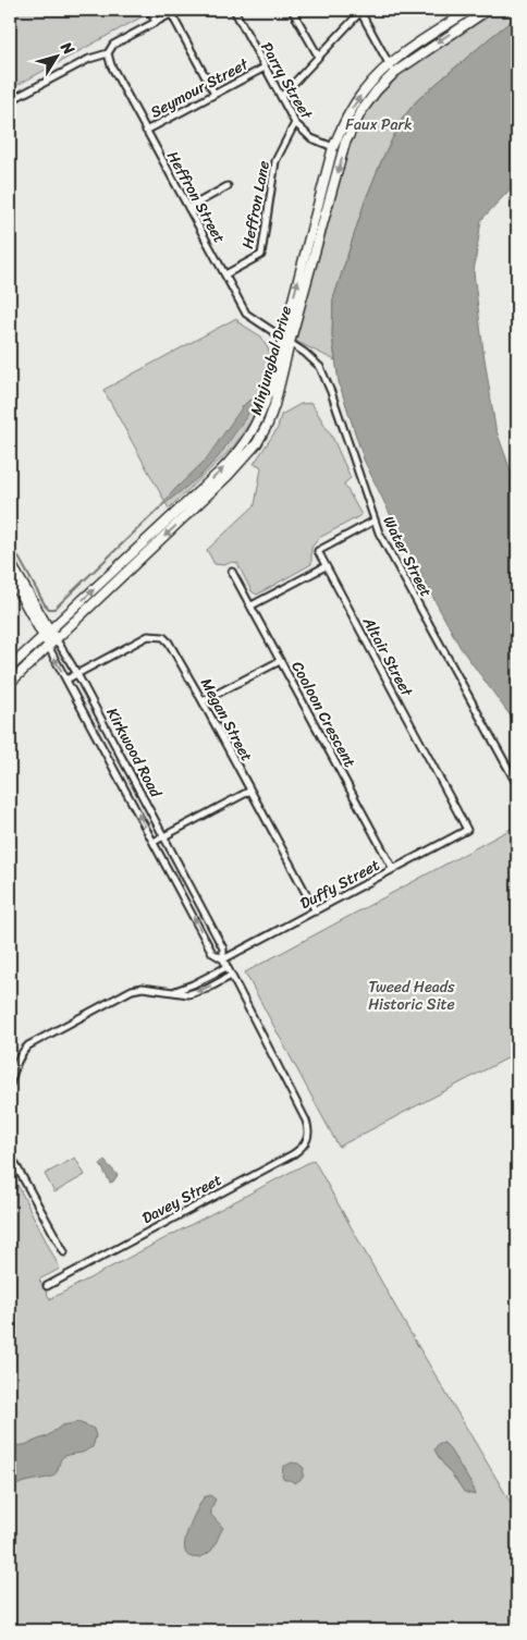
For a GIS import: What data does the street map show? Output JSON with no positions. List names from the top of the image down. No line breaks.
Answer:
{"streets":{"main road":["Minjungbal Drive","Kirkwood Road"],"street":["Parry Street","Seymour Street","Heffron Street","Heffron Lane","Water Street","Altair Street","Cooloon Crescent","Megan Street","Duffy Street","Davey Street"]},"crossings":[["Parry Street","Seymour Street"],["Parry Street","Heffron Lane"],["Parry Street","Minjungbal Drive"],["Seymour Street","Heffron Street"],["Heffron Street","Heffron Lane"],["Heffron Street","Minjungbal Drive"],["Heffron Street","Water Street"],["Minjungbal Drive","Water Street"],["Minjungbal Drive","Kirkwood Road"],["Altair Street","Duffy Street"],["Cooloon Crescent","Duffy Street"],["Megan Street","Kirkwood Road"],["Megan Street","Duffy Street"],["Kirkwood Road","Duffy Street"],["Kirkwood Road","Davey Street"]],"parks":["Faux Park","Tweed Heads Historic Site"],"north":"top right"}
